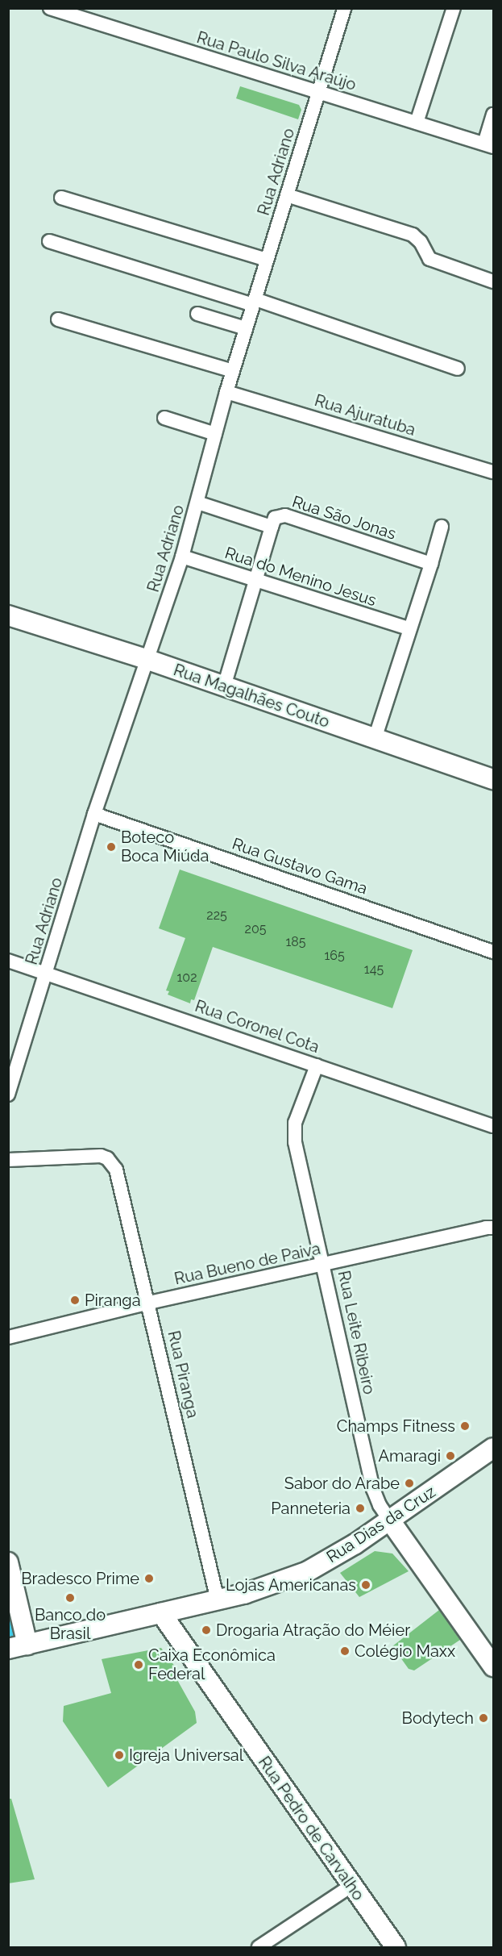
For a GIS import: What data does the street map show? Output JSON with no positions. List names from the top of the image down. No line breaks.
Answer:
{"streets":{"street":["Rua Paulo Silva Araújo","Rua Adriano","Rua Ajuratuba","Rua São Jonas","Rua do Menino Jesus","Rua Magalhães Couto","Rua Gustavo Gama","Rua Coronel Cota","Rua Bueno de Paiva","Rua Leite Ribeiro","Rua Piranga","Rua Dias da Cruz","Rua Pedro de Carvalho"]},"crossings":[["Rua Paulo Silva Araújo","Rua Adriano"],["Rua Adriano","Rua Ajuratuba"],["Rua Adriano","Rua do Menino Jesus"],["Rua Adriano","Rua Magalhães Couto"],["Rua Adriano","Rua Gustavo Gama"],["Rua Adriano","Rua Coronel Cota"],["Rua Coronel Cota","Rua Leite Ribeiro"],["Rua Bueno de Paiva","Rua Leite Ribeiro"],["Rua Bueno de Paiva","Rua Piranga"],["Rua Leite Ribeiro","Rua Dias da Cruz"],["Rua Piranga","Rua Dias da Cruz"],["Rua Dias da Cruz","Rua Pedro de Carvalho"]],"places":["Boteco Boca Miúda","Piranga","Champs Fitness","Amaragi","Sabor do Arabe","Panneteria","Bradesco Prime","Lojas Americanas","Banco do Brasil","Drogaria Atração do Méier","Colégio Maxx","Caixa Econômica Federal","Bodytech","Igreja Universal"],"house_numbers":["225","205","185","165","145","102"]}
